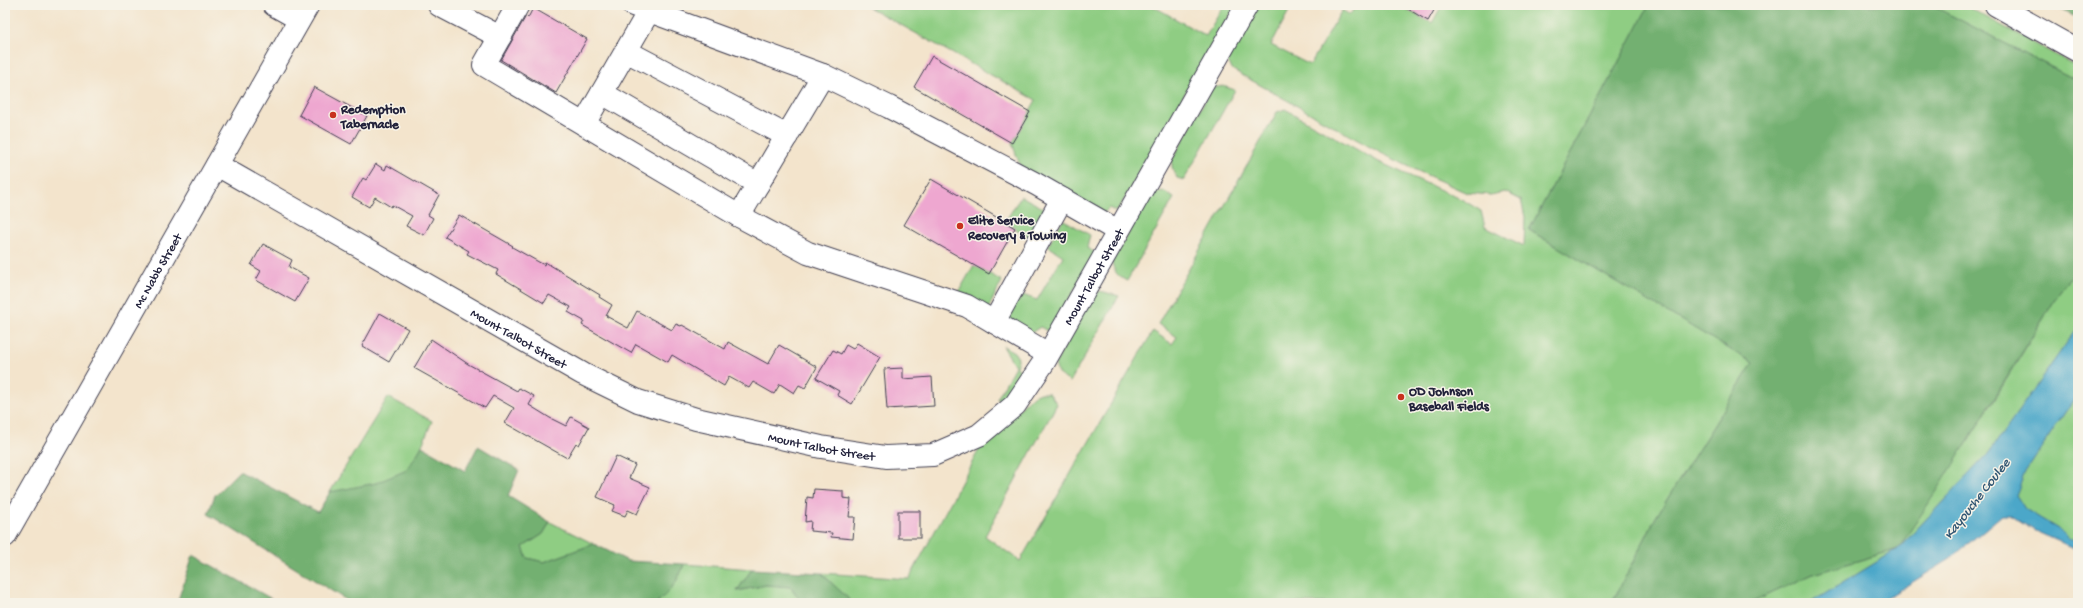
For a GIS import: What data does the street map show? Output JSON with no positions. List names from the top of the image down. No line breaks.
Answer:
{"streets":{"street":["Mc Nabb Street","Mount Talbot Street"]},"crossings":[["Mc Nabb Street","Mount Talbot Street"]],"water":["Kayouche Coulee"],"places":["Redemption Tabernacle","Elite Service Recovery & Towing","OD Johnson Baseball Fields"]}
